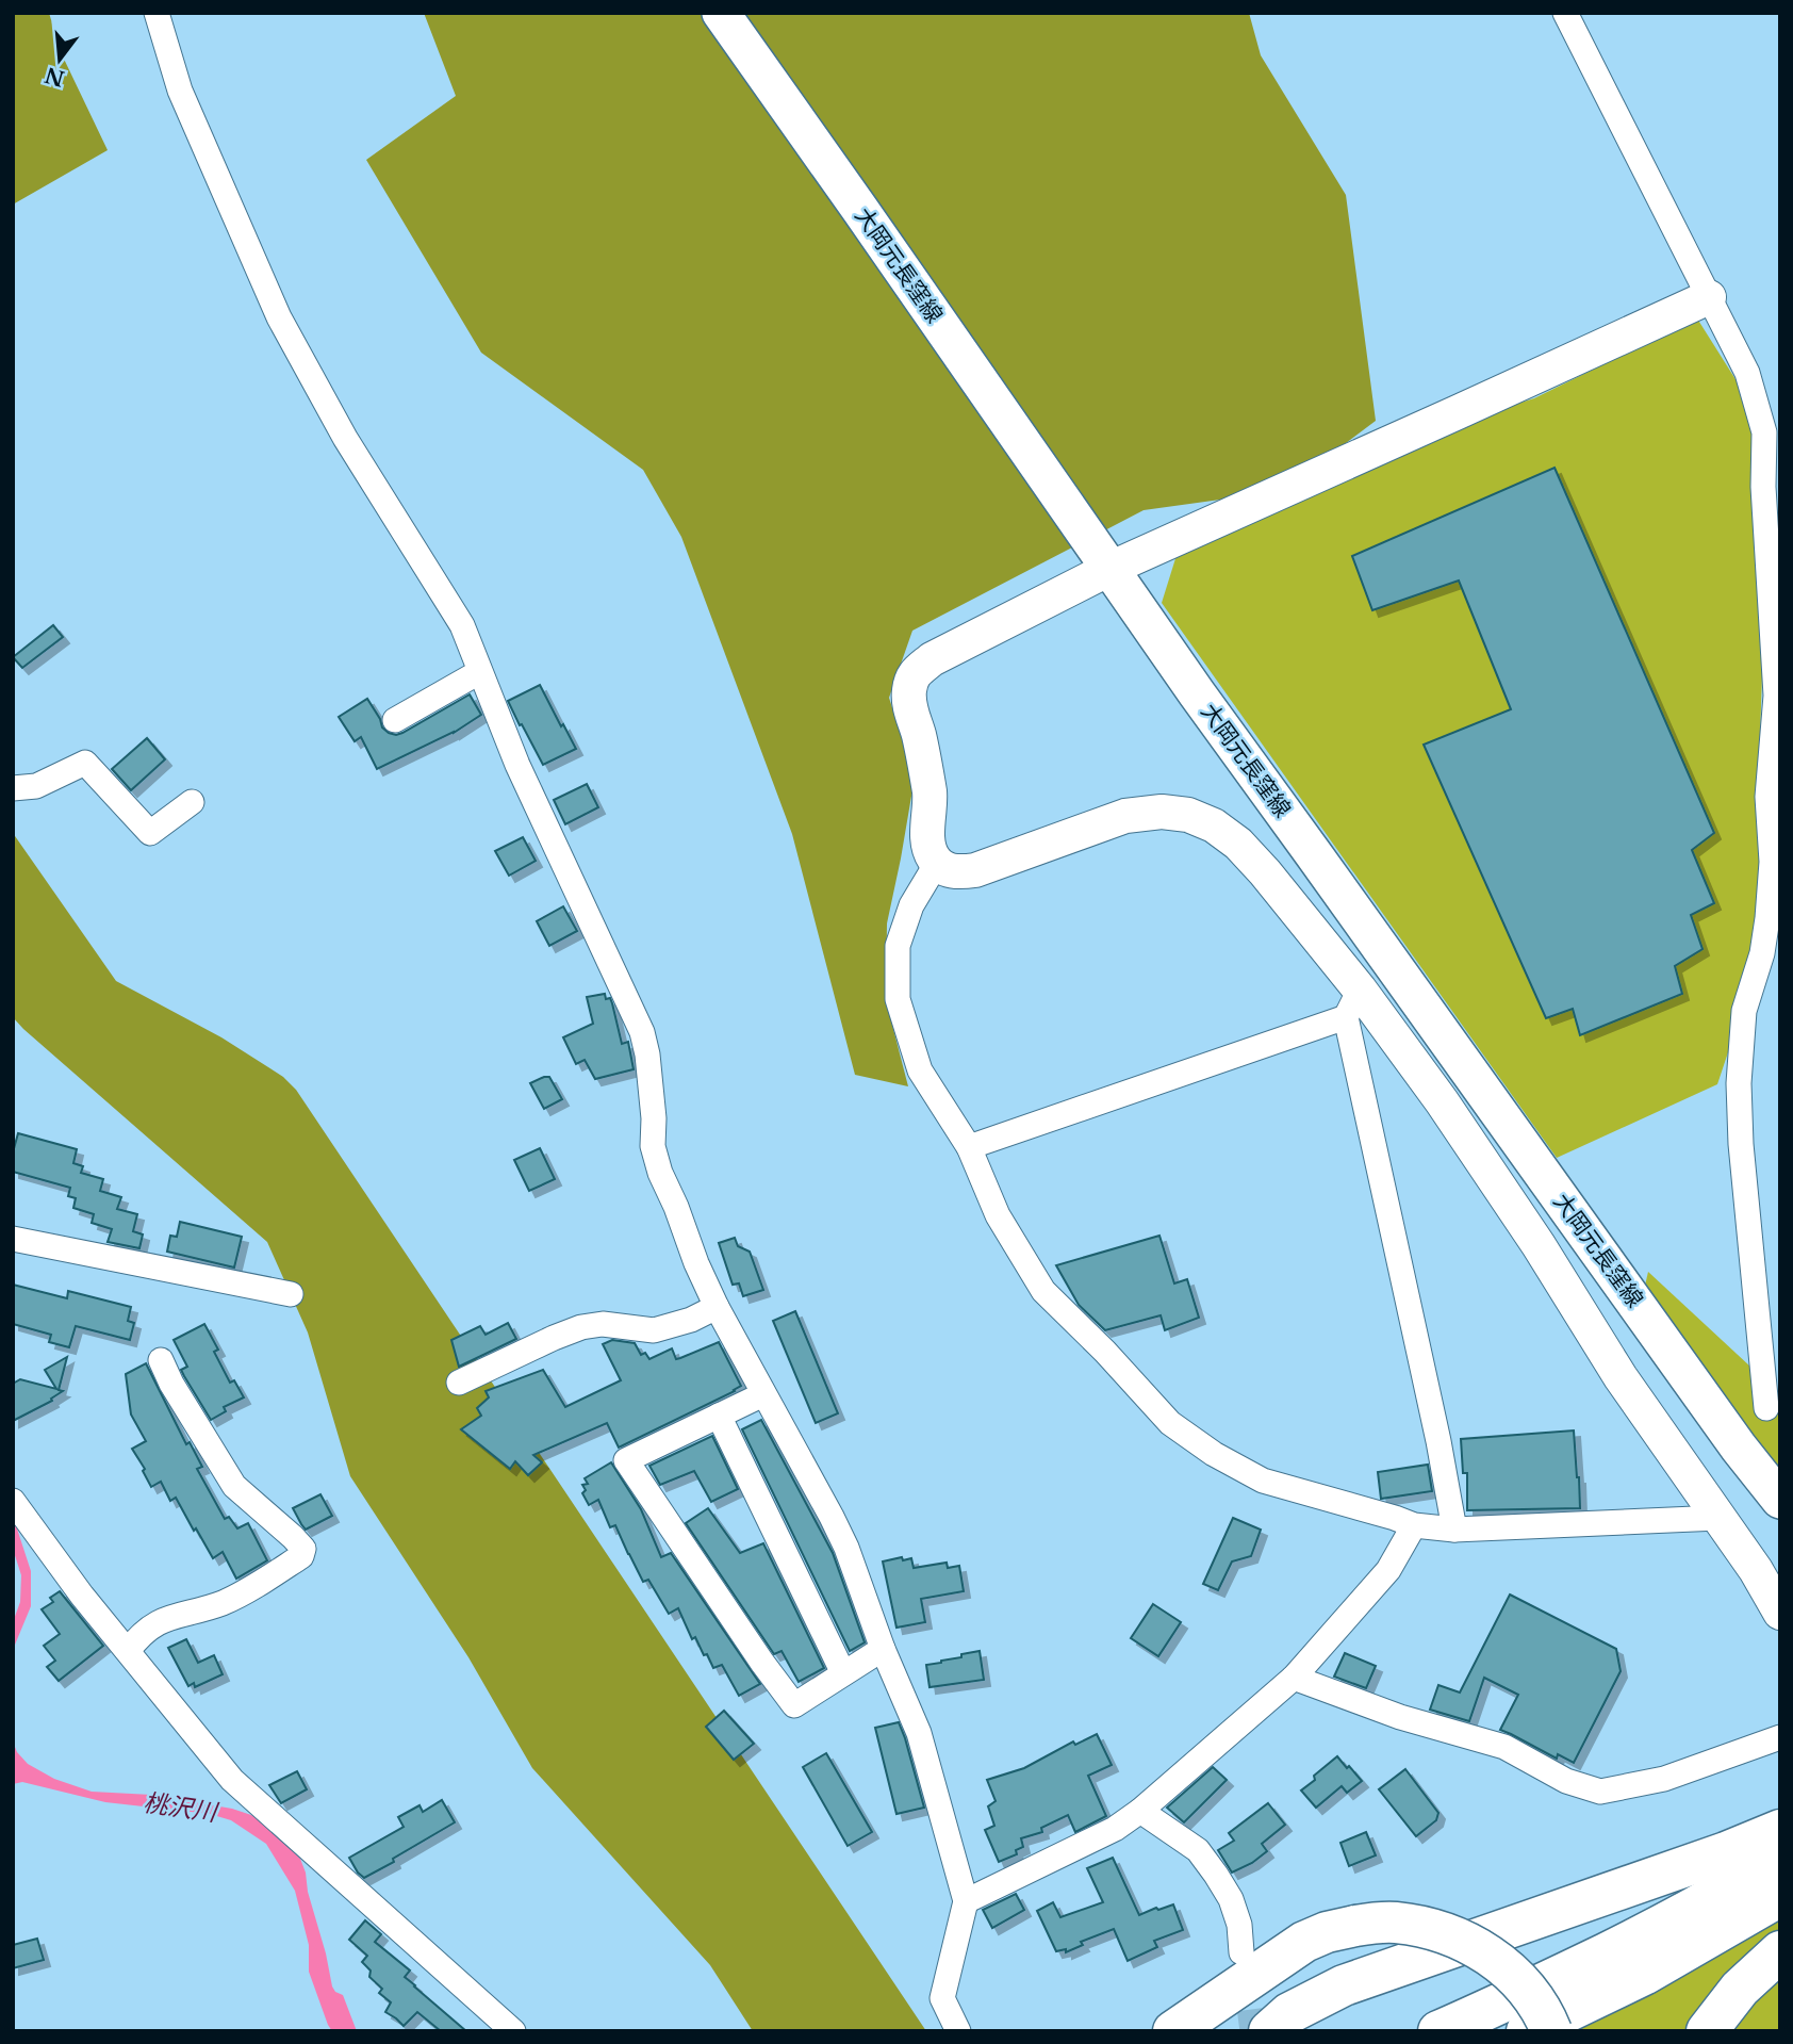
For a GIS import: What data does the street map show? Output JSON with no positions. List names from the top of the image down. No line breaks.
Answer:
{"streets":{"main road":["大岡元長窪線"]},"water":["桃沢川"],"north":"bottom"}
